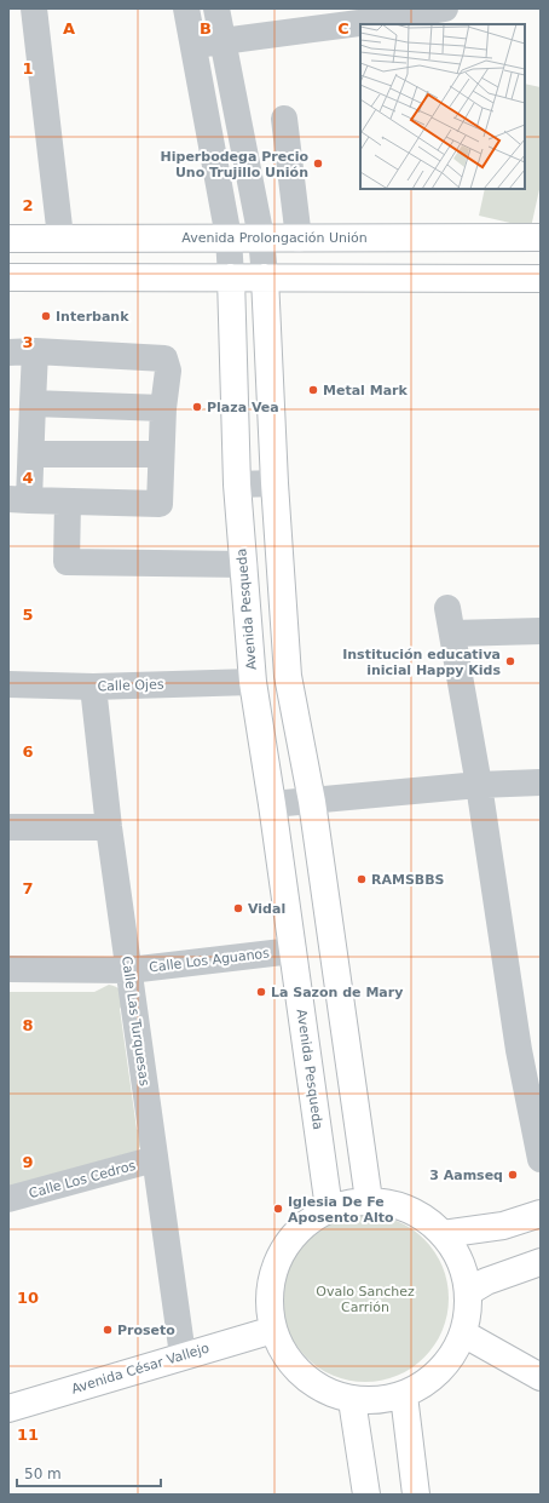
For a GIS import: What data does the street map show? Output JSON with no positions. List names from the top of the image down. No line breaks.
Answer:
{"streets":{"main road":["Avenida Prolongación Unión","Avenida Pesqueda","Avenida César Vallejo"],"street":["Calle Ojes","Calle Los Aguanos","Calle Las Turquesas","Calle Los Cedros"]},"crossings":[["Avenida Prolongación Unión","Avenida Pesqueda"],["Avenida Pesqueda","Calle Ojes"],["Avenida Pesqueda","Calle Los Aguanos"],["Calle Ojes","Calle Las Turquesas"],["Calle Los Aguanos","Calle Las Turquesas"],["Calle Las Turquesas","Calle Los Cedros"],["Calle Las Turquesas","Avenida César Vallejo"]],"parks":["Ovalo Sanchez Carrión"],"places":["Hiperbodega Precio Uno Trujillo Unión","Interbank","Metal Mark","Plaza Vea","Institución educativa inicial Happy Kids","RAMSBBS","Vidal","La Sazon de Mary","3 Aamseq","Iglesia De Fe Aposento Alto","Proseto"],"scale_bar":"50 m","grid":{"columns":["A","B","C"],"rows":["1","2","3","4","5","6","7","8","9","10","11"]}}
